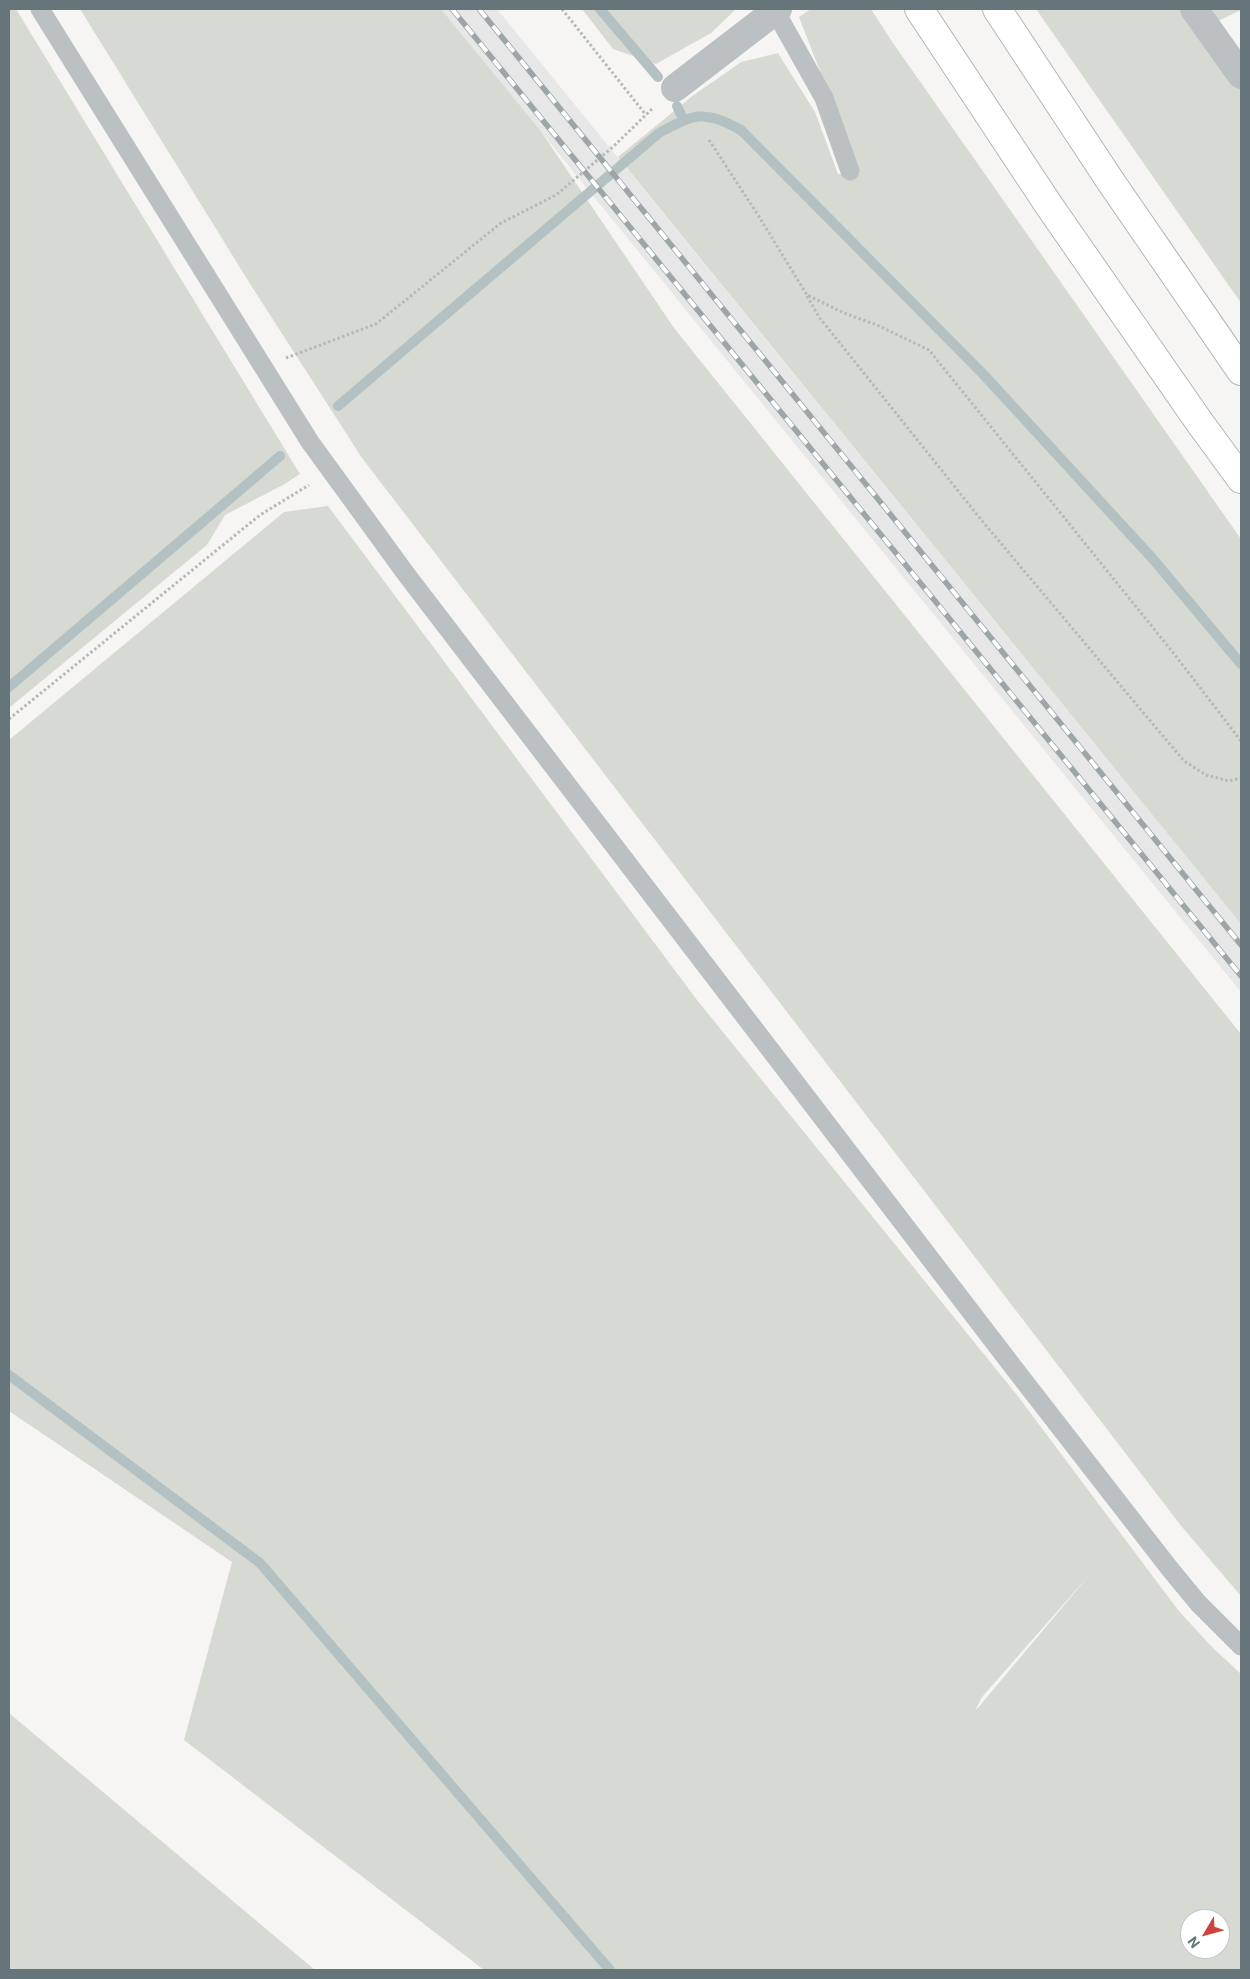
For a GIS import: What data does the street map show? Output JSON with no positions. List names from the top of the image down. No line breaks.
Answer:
{"north":"bottom left"}
